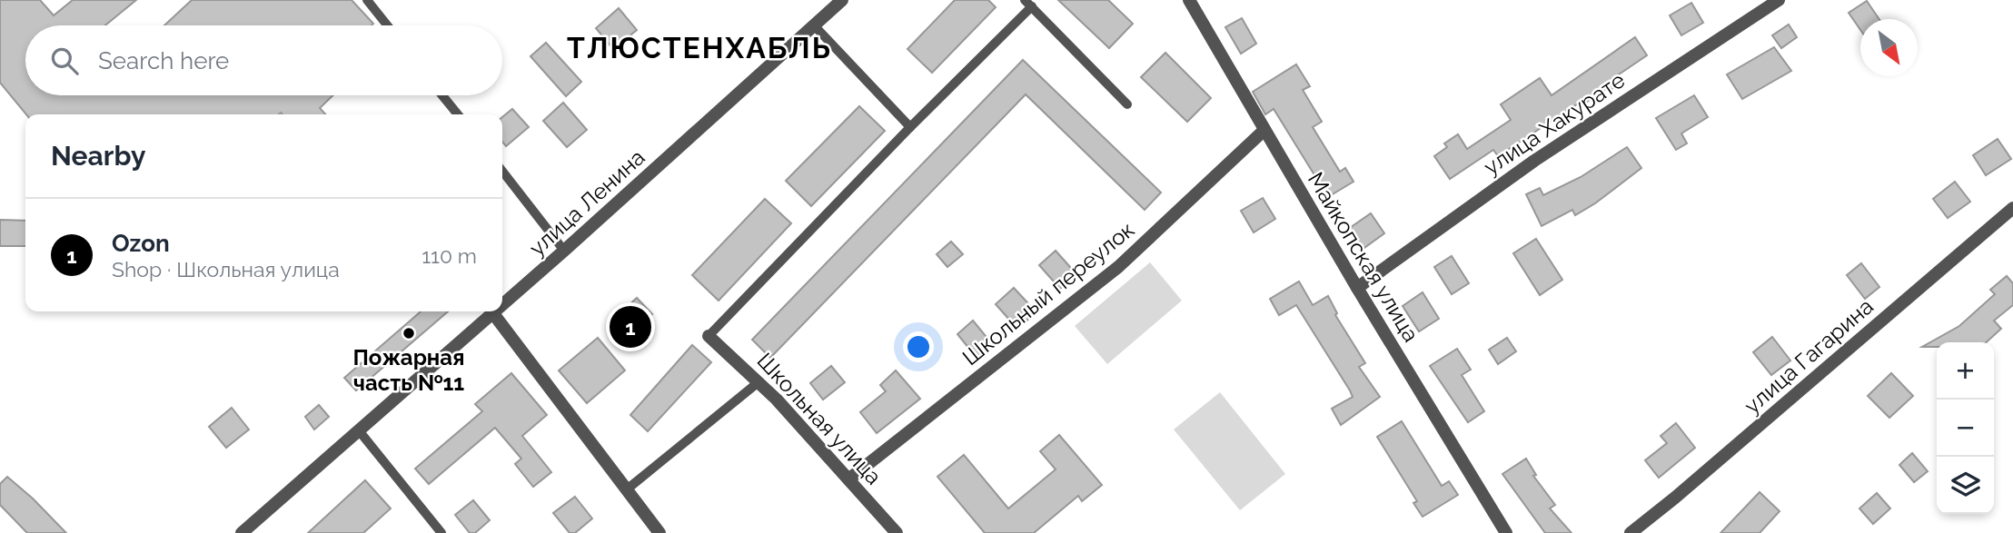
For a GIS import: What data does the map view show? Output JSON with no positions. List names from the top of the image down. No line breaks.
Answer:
{"streets":{"street":["улица Хакурате","улица Ленина","Майкопская улица","Школьный переулок","улица Гагарина","Школьная улица"]},"crossings":[["улица Хакурате","Майкопская улица"],["Майкопская улица","Школьный переулок"],["Школьный переулок","Школьная улица"]],"districts":["ТЛЮСТЕНХАБЛЬ"],"places":["Пожарная часть №11"],"north":"bottom right","page":{"search":"Search here","heading":"Nearby","list":[{"mark":"1","name":"Ozon","note":"Shop · Школьная улица","value":"110 m"}],"pins":"1","map_buttons":["+","−"]}}
